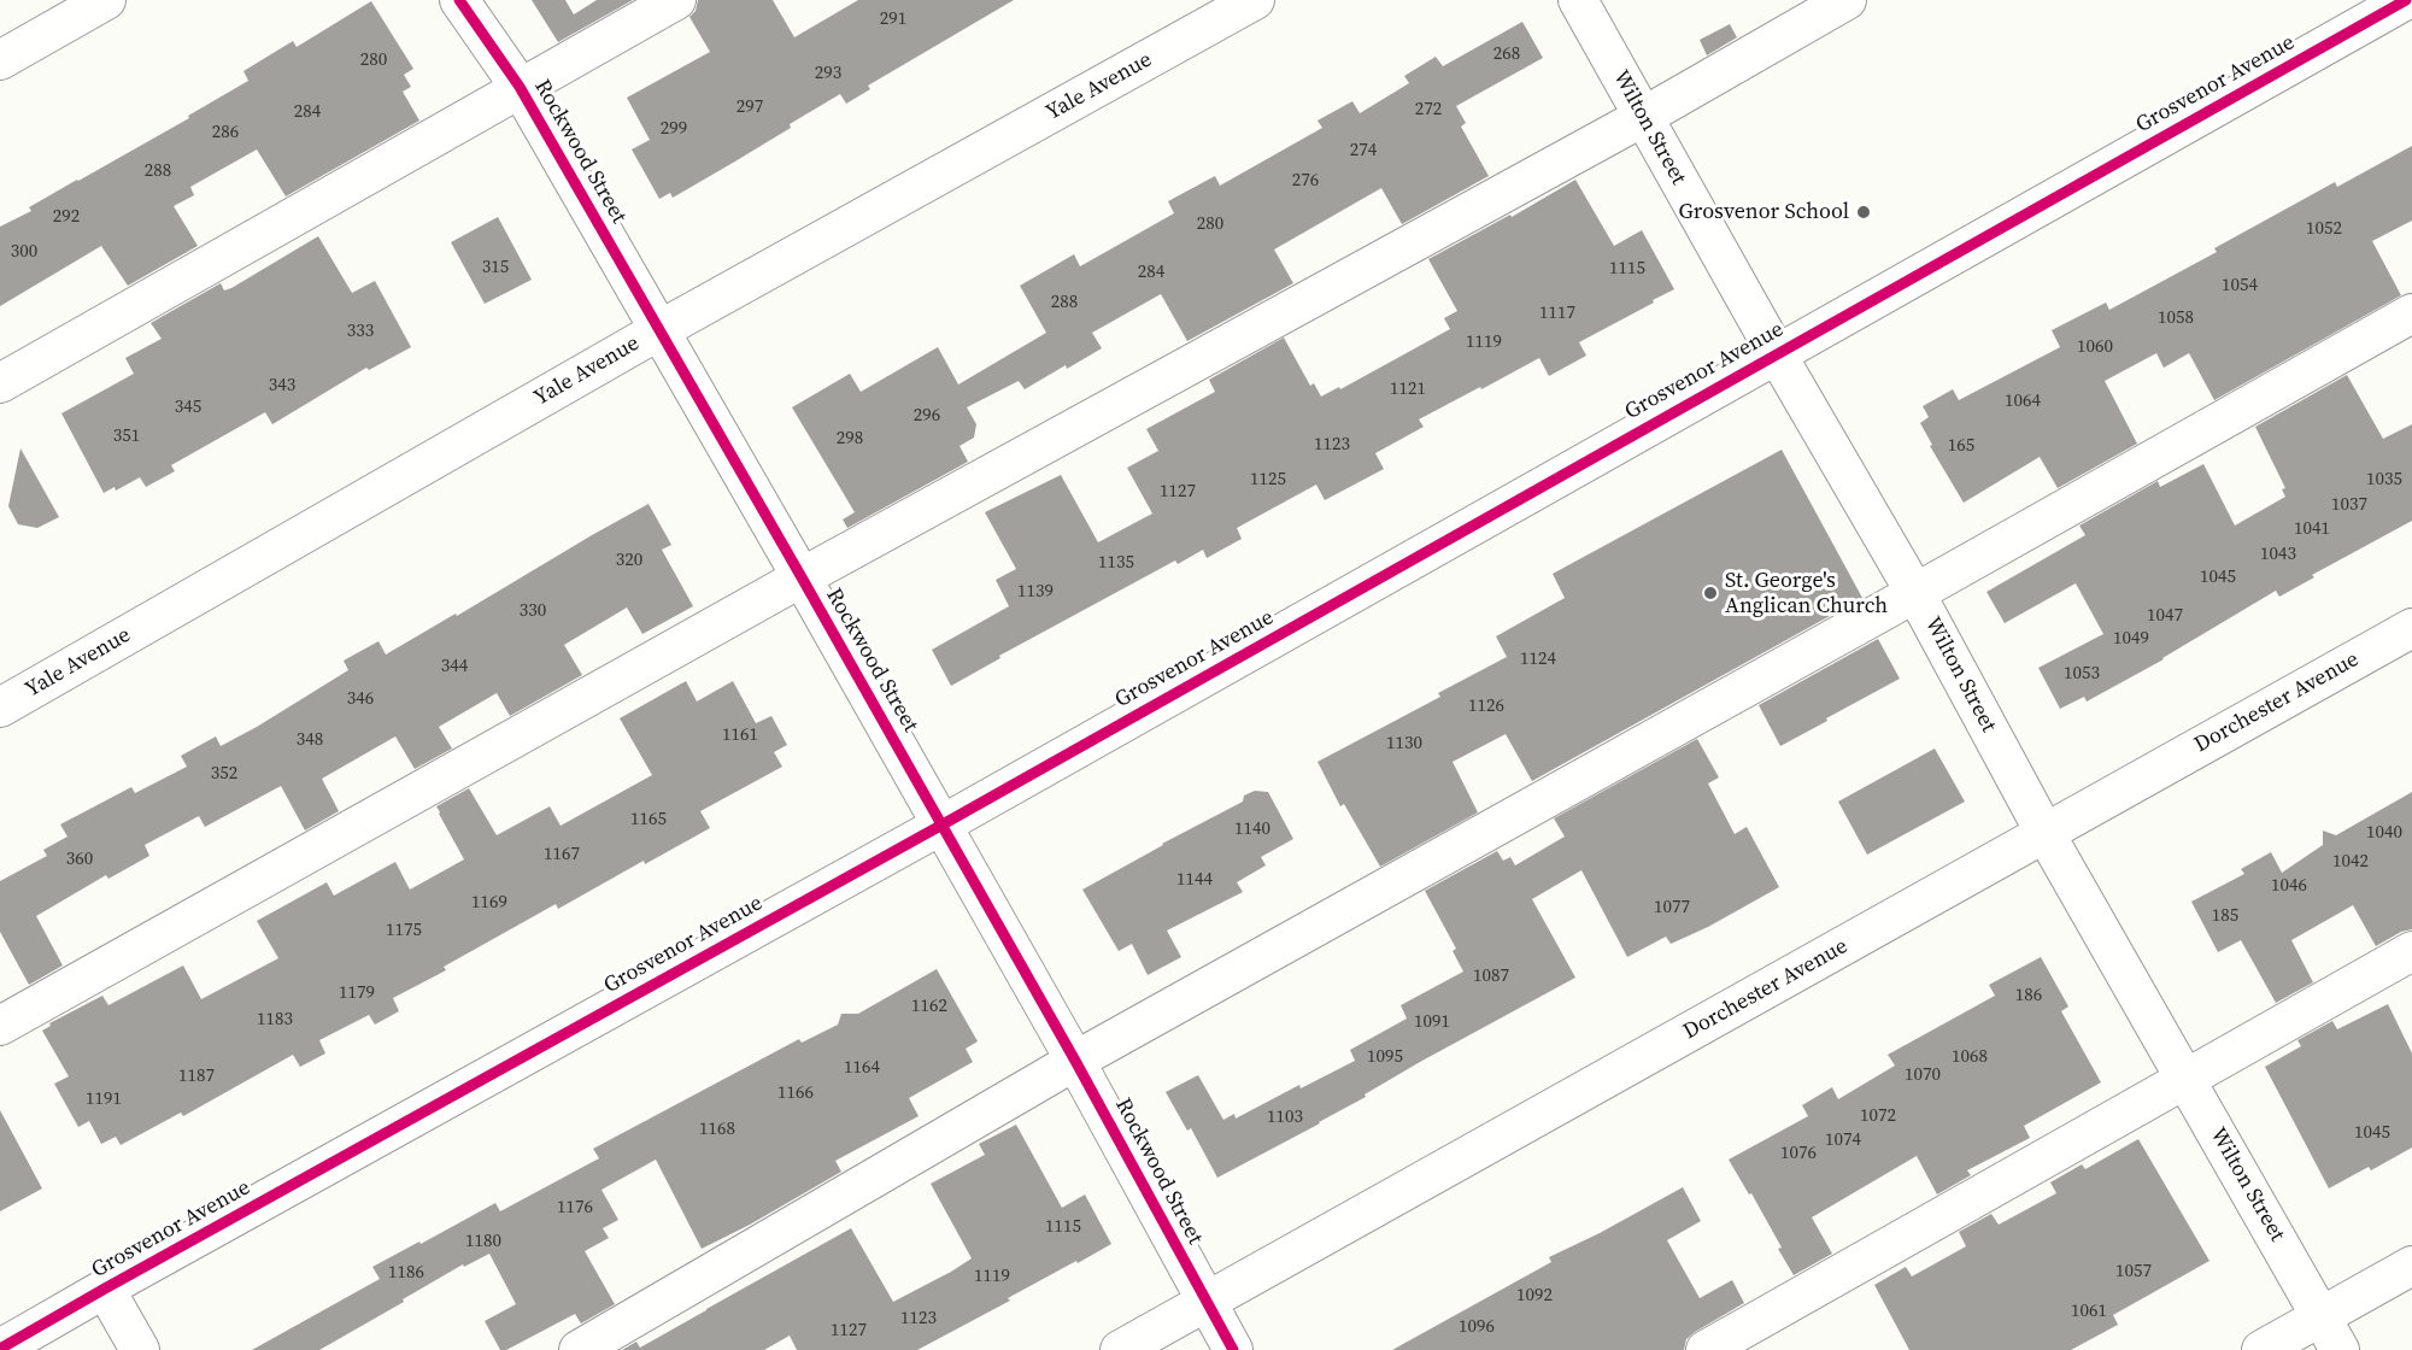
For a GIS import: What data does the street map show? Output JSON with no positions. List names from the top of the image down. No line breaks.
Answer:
{"streets":{"street":["Grosvenor Avenue","Yale Avenue","Wilton Street","Rockwood Street","Dorchester Avenue"]},"crossings":[["Grosvenor Avenue","Wilton Street"],["Grosvenor Avenue","Rockwood Street"],["Yale Avenue","Rockwood Street"],["Wilton Street","Dorchester Avenue"],["Rockwood Street","Dorchester Avenue"]],"places":["Grosvenor School","St. George's Anglican Church"],"house_numbers":["291","268","280","293","297","272","284","299","286","274","288","276","292","280","1052","300","315","1115","284","1054","288","1117","1058","333","1119","1060","343","1121","1064","345","296","351","298","1123","165","1125","1035","1127","1037","1041","1043","320","1135","1045","1139","330","1047","1049","1124","344","1053","346","1126","1161","348","1130","352","1165","1140","1040","1167","360","1042","1144","1046","1169","1077","185","1175","1087","1179","186","1162","1183","1091","1095","1068","1164","1070","1187","1166","1191","1072","1103","1168","1045","1074","1076","1176","1115","1180","1057","1186","1119","1092","1061","1123","1096","1127"]}
